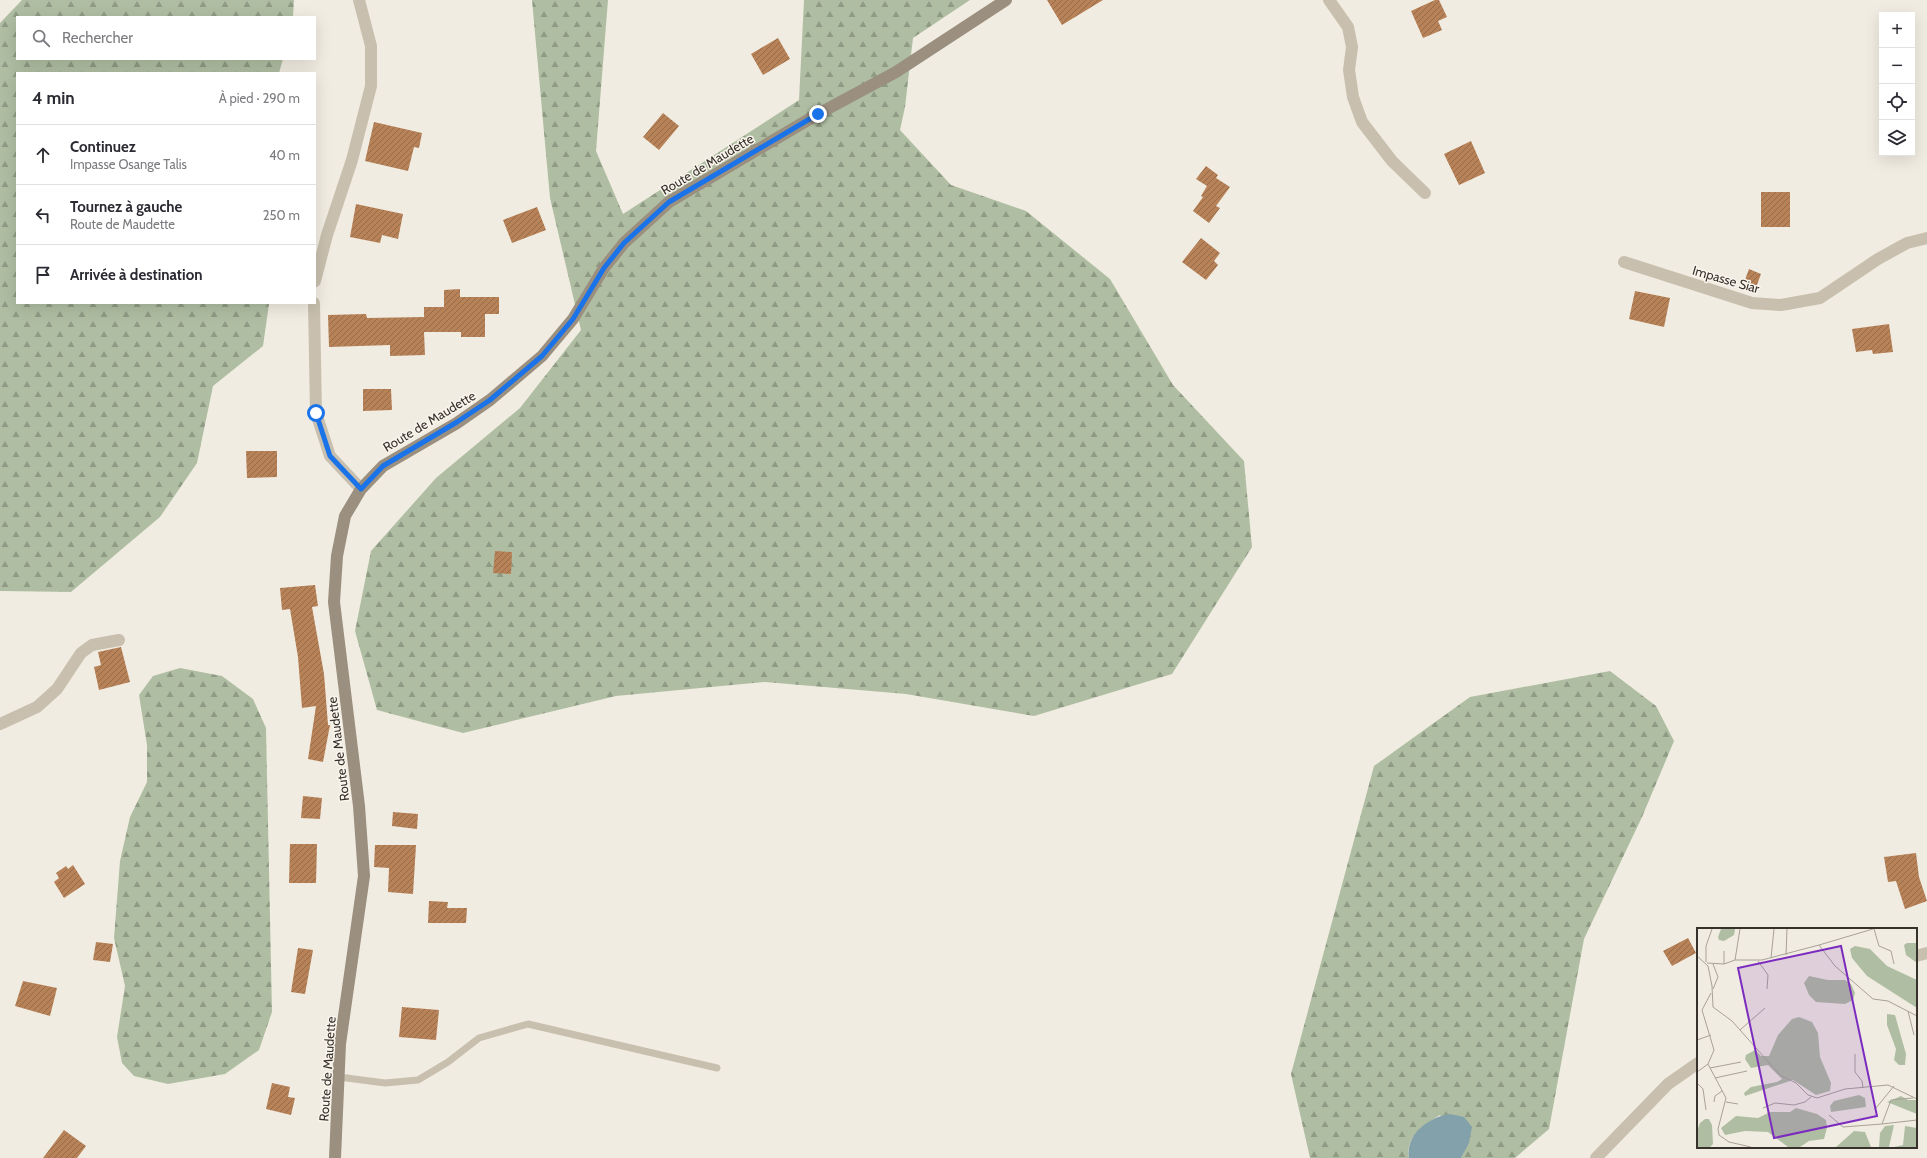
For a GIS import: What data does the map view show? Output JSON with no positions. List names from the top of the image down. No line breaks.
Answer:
{"streets":{"street":["Route de Maudette","Impasse Siar"]},"page":{"map_buttons":["+","−"],"search":"Rechercher","heading":["4 min","À pied · 290 m"],"list":[["Continuez","Impasse Osange Talis","40 m"],["Tournez à gauche","Route de Maudette","250 m"],"Arrivée à destination"]}}
